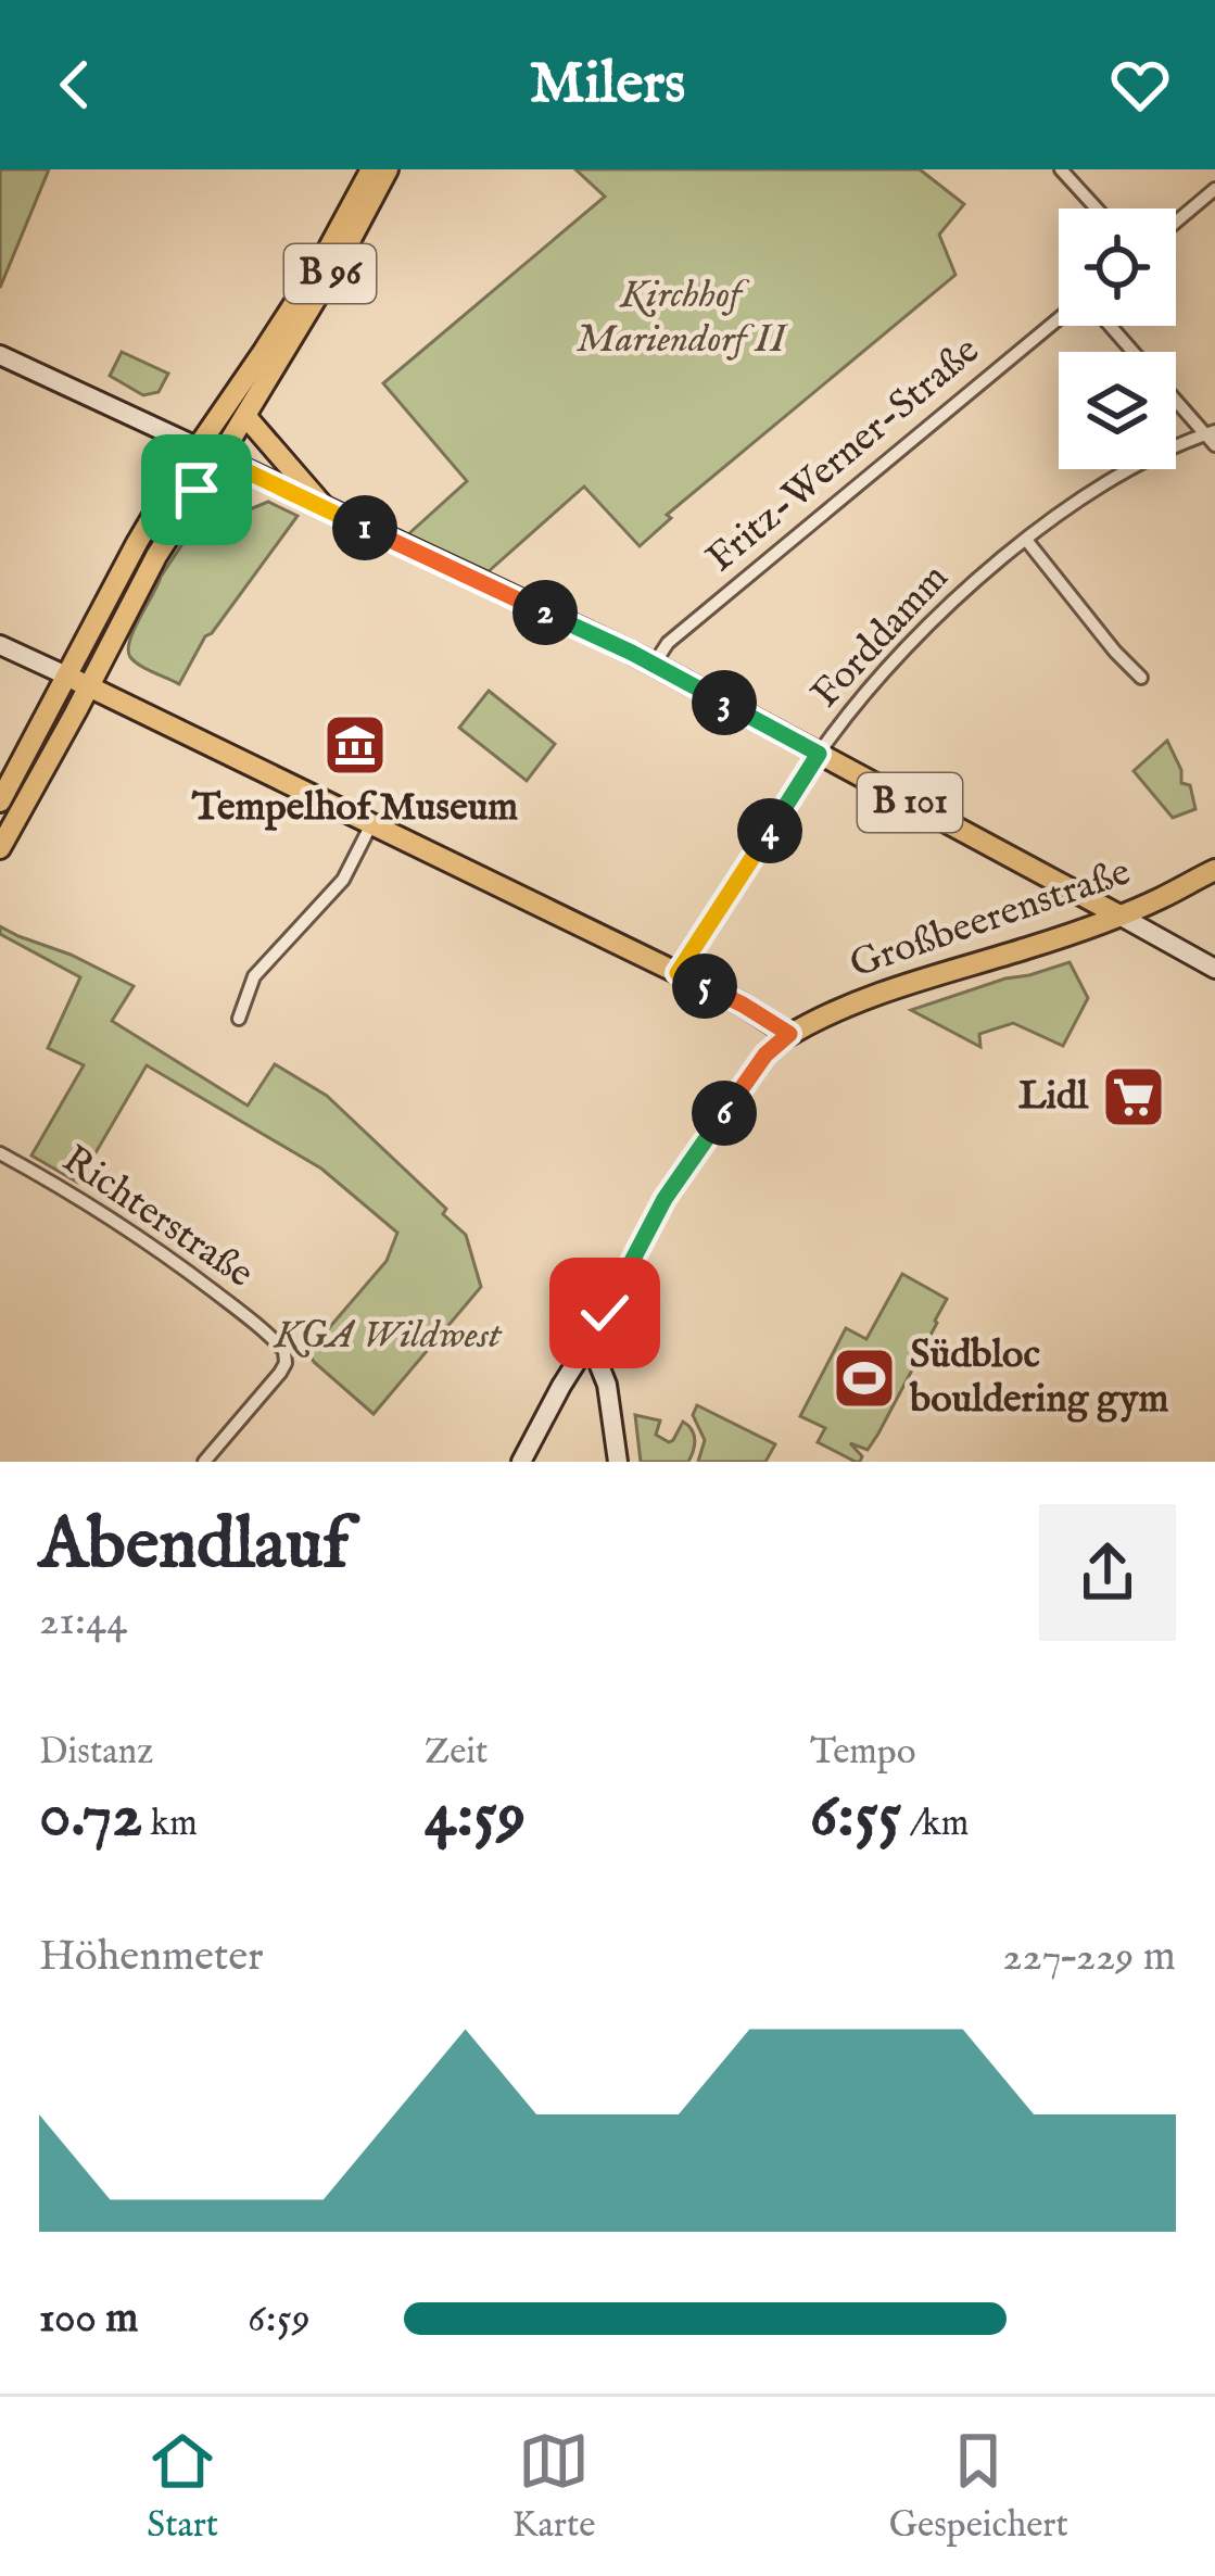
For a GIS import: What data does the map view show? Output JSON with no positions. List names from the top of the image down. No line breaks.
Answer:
{"streets":{"main road":["B 96","B 101","Großbeerenstraße"],"street":["Fritz-Werner-Straße","Forddamm","Richterstraße"]},"crossings":[["B 96","B 101"],["Fritz-Werner-Straße","B 101"],["Forddamm","B 101"],["B 101","Großbeerenstraße"]],"parks":["Kirchhof Mariendorf II","KGA Wildwest"],"places":{"museum":["Tempelhof Museum"],"supermarket":["Lidl"],"sports":["Südbloc bouldering gym"]},"page":{"header":"Milers","pins":["1","2","3","4","5","6"],"heading":["Abendlauf","21:44"],"stats":[["Distanz","0.72 km"],["Zeit","4:59"],["Tempo","6:55 /km"]],"chart":["Höhenmeter","227–229 m"],"list":[{"name":"100 m","note":"6:59"}],"tabs":["Start","Karte","Gespeichert"]}}
